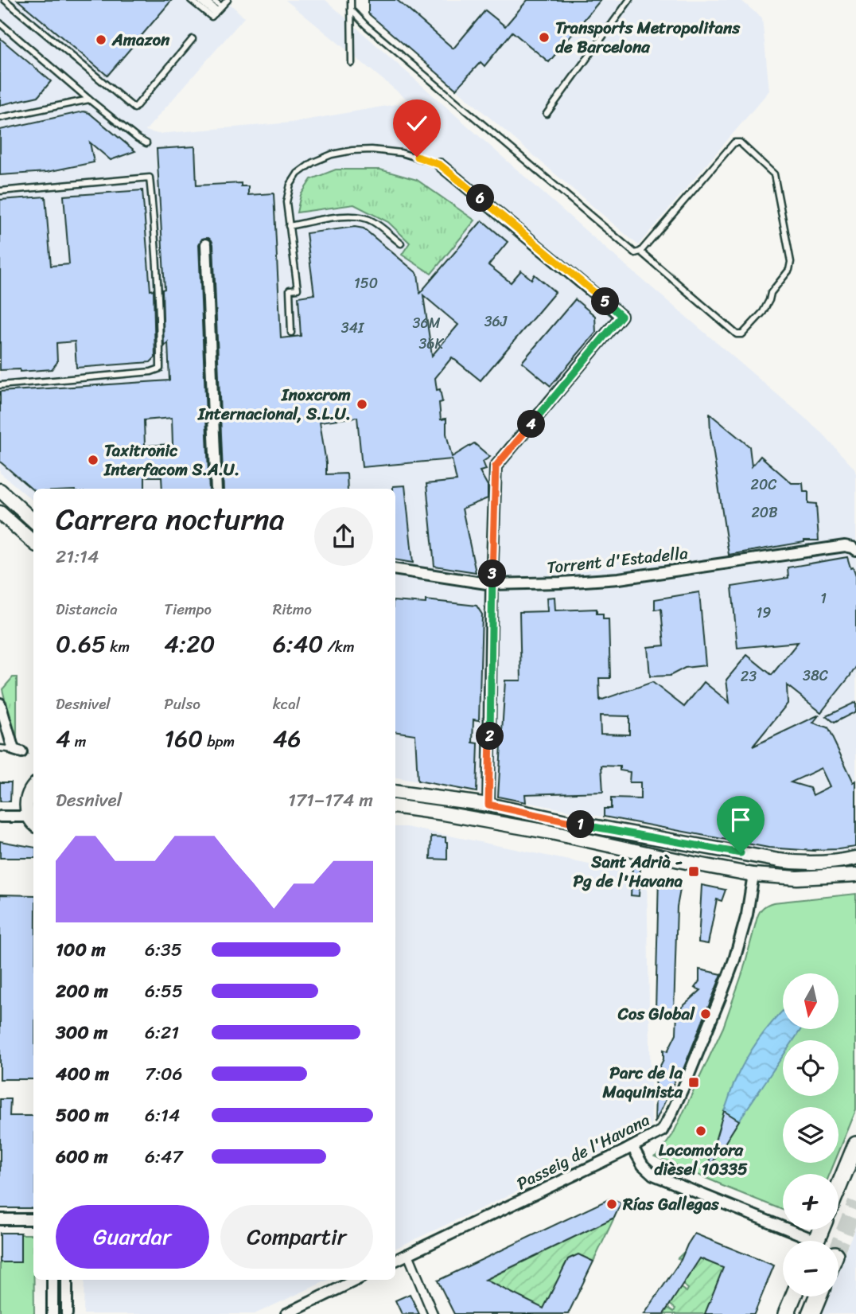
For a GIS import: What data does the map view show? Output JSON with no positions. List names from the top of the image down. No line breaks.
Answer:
{"streets":{"street":["Torrent d'Estadella","Passeig de l'Havana"]},"places":{"other":["Transports Metropolitans de Barcelona","Amazon","Inoxcrom Internacional, S.L.U.","Taxitronic Interfacom S.A.U.","Cos Global","Locomotora dièsel 10335","Rías Gallegas"],"transit":["Sant Adrià - Pg de l'Havana","Parc de la Maquinista"]},"house_numbers":["150","36J","36M","34I","36K","20C","20B","1","19","38C","23"],"north":"bottom","page":{"pins":["6","5","4","3","2","1"],"heading":["Carrera nocturna","21:14"],"stats":[["Distancia","0.65 km"],["Tiempo","4:20"],["Ritmo","6:40 /km"],["Desnivel","4 m"],["Pulso","160 bpm"],["kcal","46"]],"chart":["Desnivel","171–174 m"],"list":[{"name":"100 m","note":"6:35"},{"name":"200 m","note":"6:55"},{"name":"300 m","note":"6:21"},{"name":"400 m","note":"7:06"},{"name":"500 m","note":"6:14"},{"name":"600 m","note":"6:47"}],"map_buttons":["+","−"],"buttons":["Guardar","Compartir"]}}
